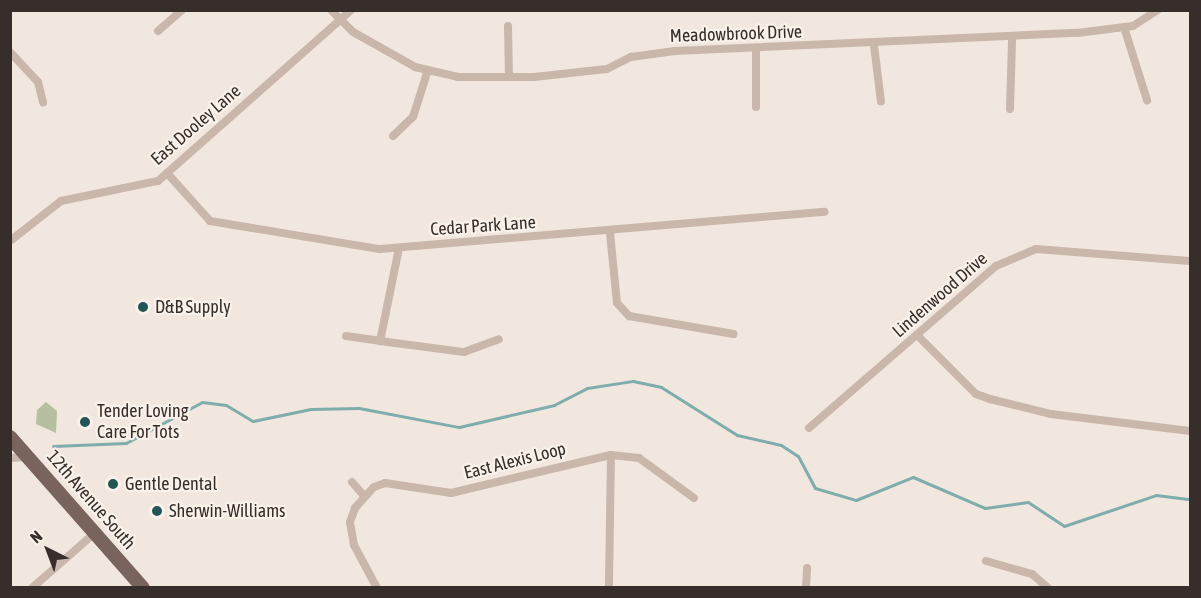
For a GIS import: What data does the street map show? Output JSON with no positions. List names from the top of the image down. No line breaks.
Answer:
{"streets":{"main road":["12th Avenue South"],"street":["Meadowbrook Drive","East Dooley Lane","Cedar Park Lane","Lindenwood Drive","East Alexis Loop"]},"crossings":[["Meadowbrook Drive","East Dooley Lane"],["East Dooley Lane","Cedar Park Lane"]],"places":["D&B Supply","Tender Loving Care For Tots","Gentle Dental","Sherwin-Williams"],"north":"top left"}
